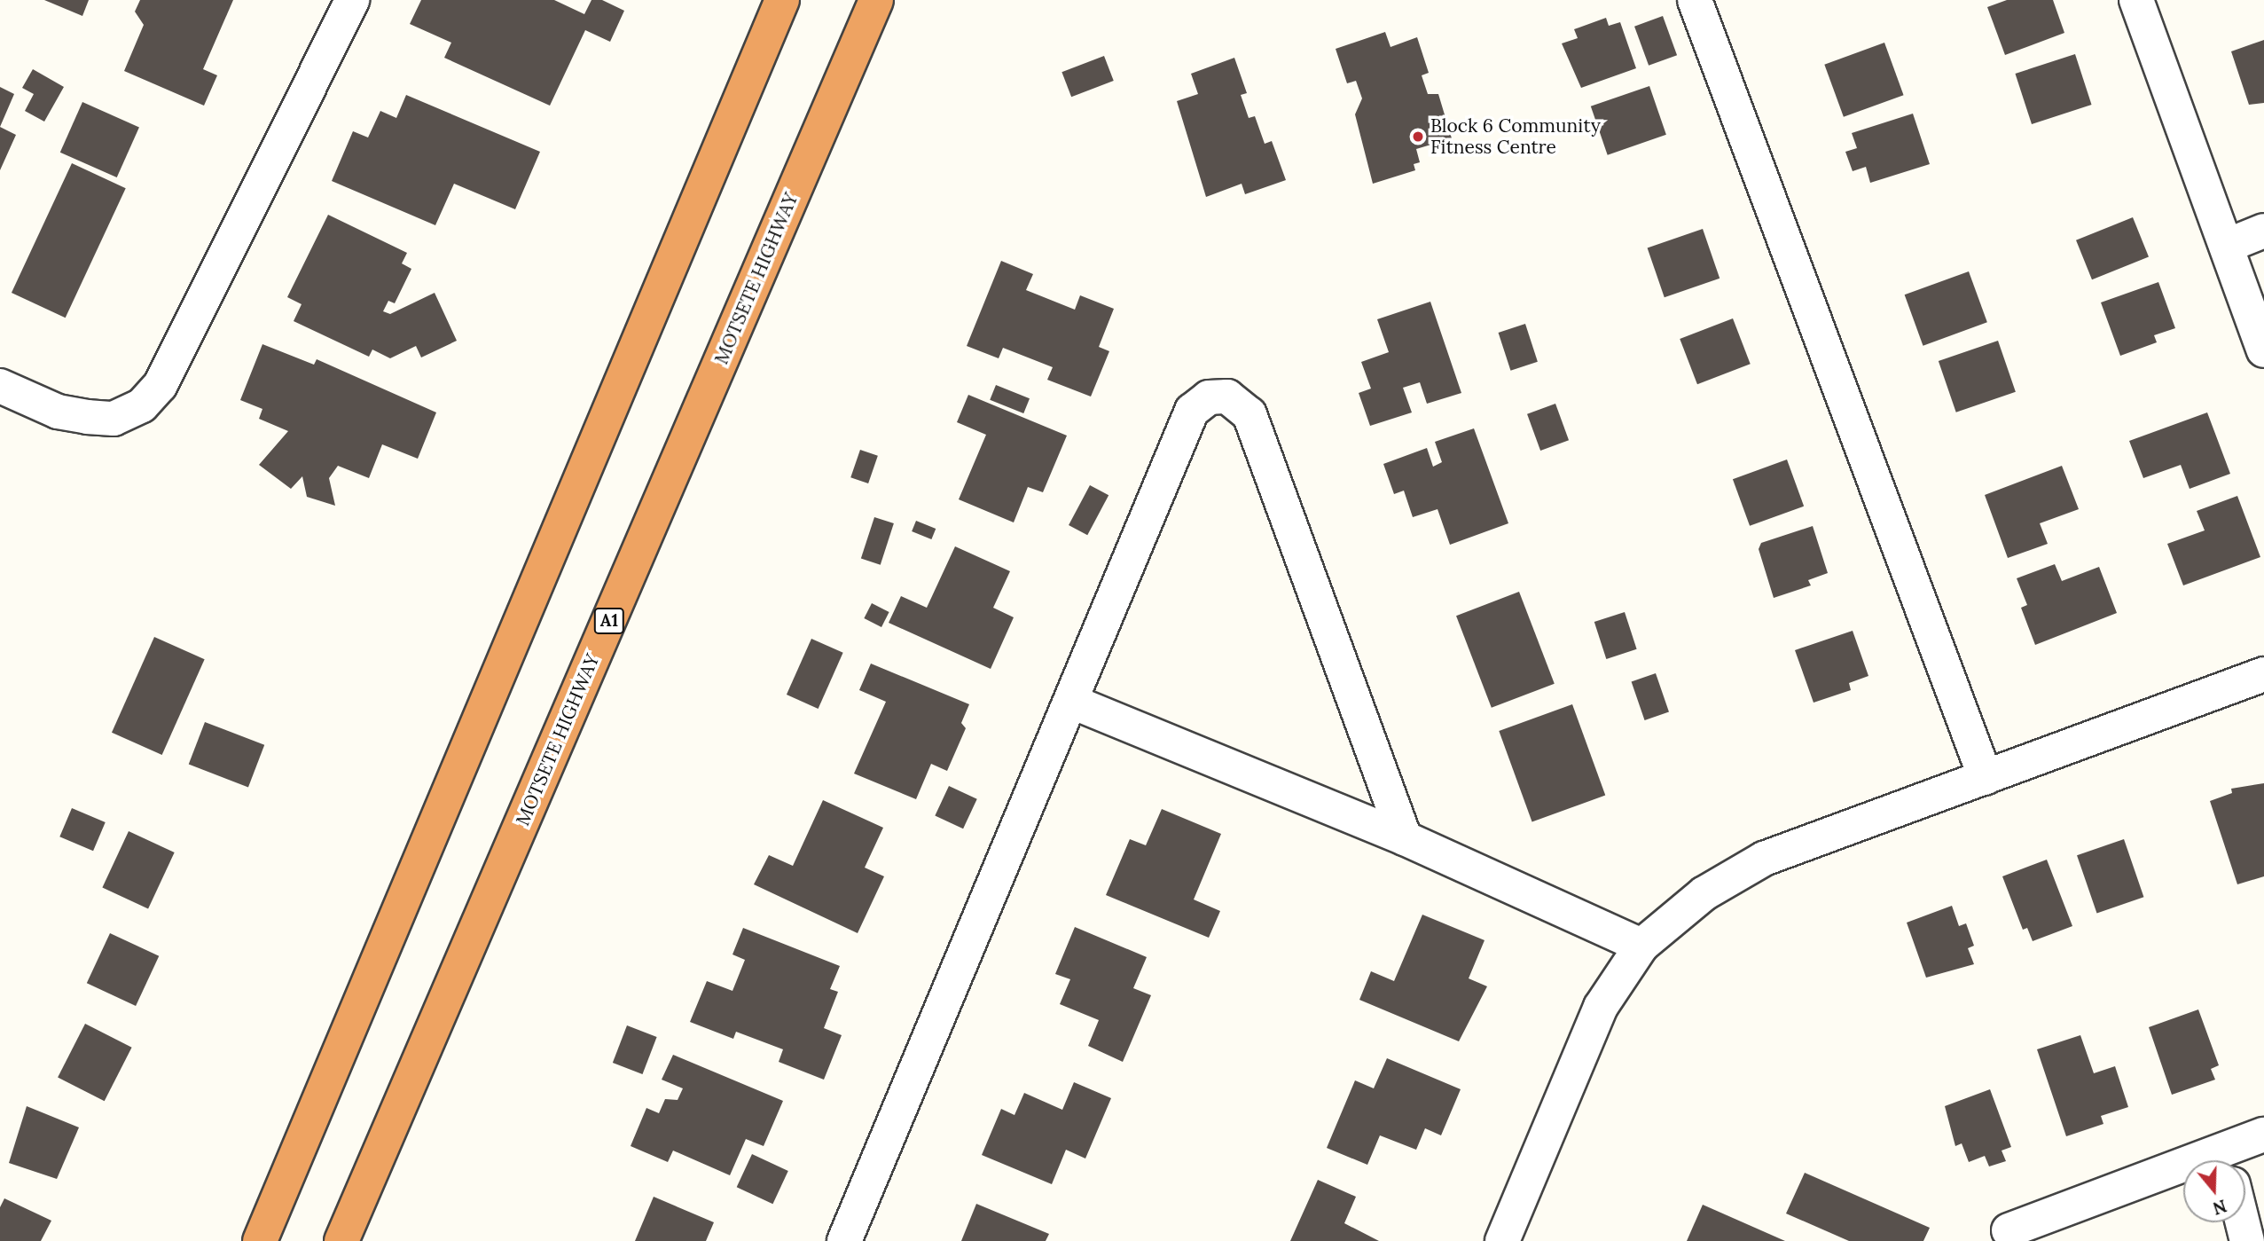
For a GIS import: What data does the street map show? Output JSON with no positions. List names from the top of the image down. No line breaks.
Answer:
{"streets":{"highway":["MOTSETE HIGHWAY","A1"]},"places":["Block 6 Community Fitness Centre"],"north":"bottom"}
